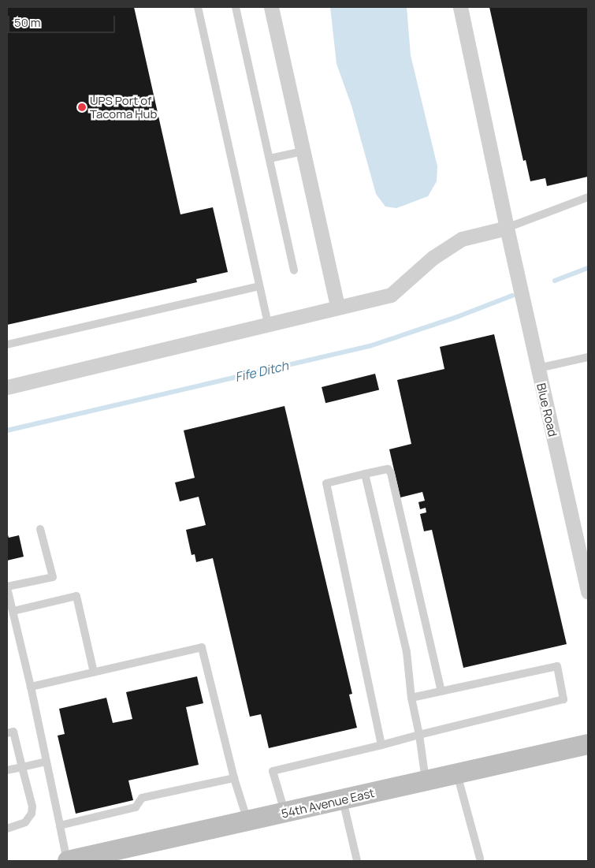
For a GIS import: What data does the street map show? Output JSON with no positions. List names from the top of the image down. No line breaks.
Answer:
{"streets":{"main road":["54th Avenue East"],"street":["Blue Road"]},"water":["Fife Ditch"],"places":["UPS Port of Tacoma Hub"],"scale_bar":"50 m"}
